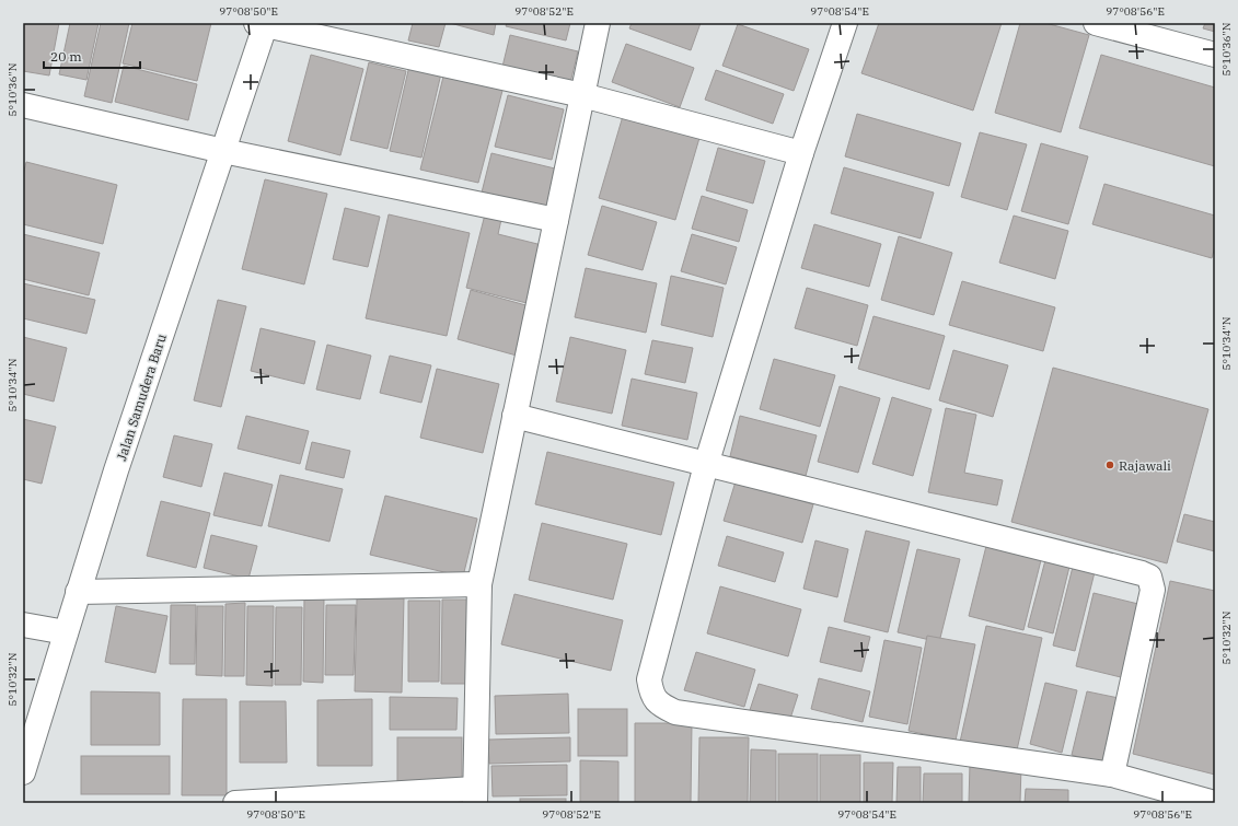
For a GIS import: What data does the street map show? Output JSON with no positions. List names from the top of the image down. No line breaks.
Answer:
{"streets":{"street":["Jalan Samudera Baru"]},"places":["Rajawali"],"scale_bar":"20 m","coordinates":["97°08'50\"E","97°08'52\"E","97°08'54\"E","97°08'56\"E","5°10'36\"N","5°10'34\"N","5°10'32\"N"]}
